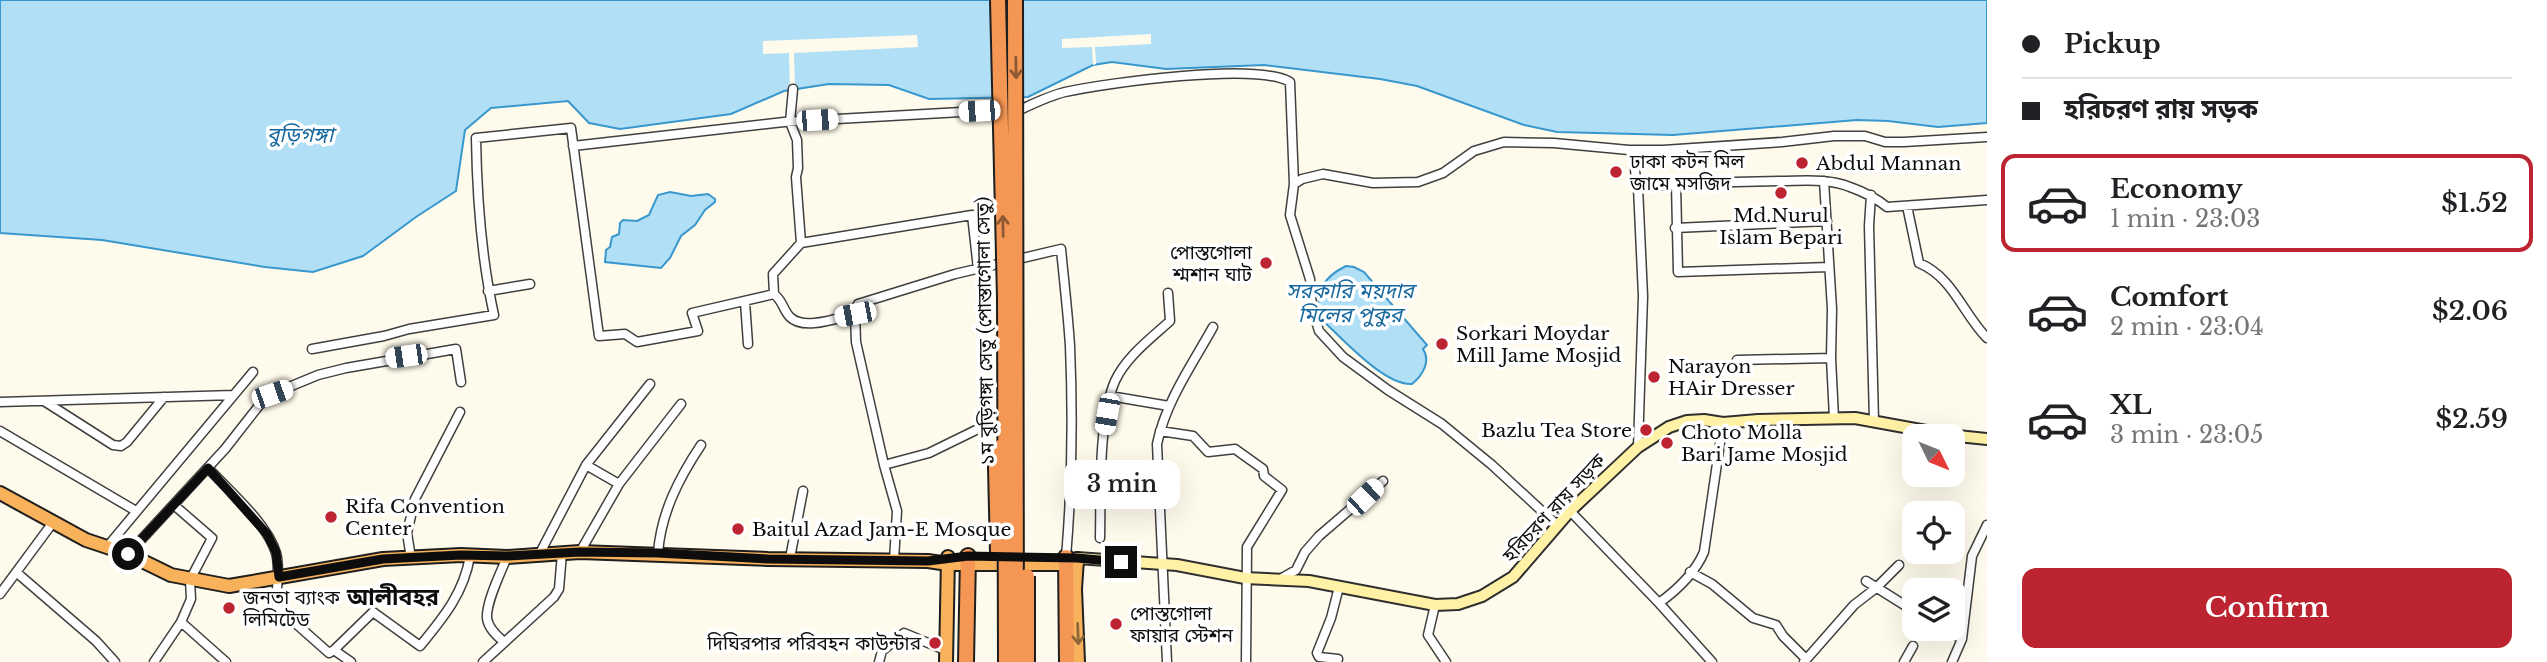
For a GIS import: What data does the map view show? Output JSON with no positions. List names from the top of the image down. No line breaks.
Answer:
{"streets":{"highway":["১ম বুড়িগঙ্গা সেতু (পোস্তাগোলা সেতু)"],"main road":["হরিচরণ রায় সড়ক"]},"districts":["আলীবহর"],"water":["বুড়িগঙ্গা","সরকারি ময়দার মিলের পুকুর"],"places":["Abdul Mannan","ঢাকা কটন মিল জামে মসজিদ","Md.Nurul Islam Bepari","পোস্তগোলা শ্মশান ঘাট","Sorkari Moydar Mill Jame Mosjid","Narayon HAir Dresser","Bazlu Tea Store","Choto Molla Bari Jame Mosjid","Rifa Convention Center","Baitul Azad Jam-E Mosque","জনতা ব্যাংক লিমিটেড","পোস্তগোলা ফায়ার স্টেশন","দিঘিরপার পরিবহন কাউন্টার"],"north":"bottom right","page":{"banner":["Pickup","হরিচরণ রায় সড়ক"],"list":[{"name":"Economy","note":"1 min · 23:03","value":"$1.52"},{"name":"Comfort","note":"2 min · 23:04","value":"$2.06"},{"name":"XL","note":"3 min · 23:05","value":"$2.59"}],"bubble":"3 min","buttons":"Confirm"}}
